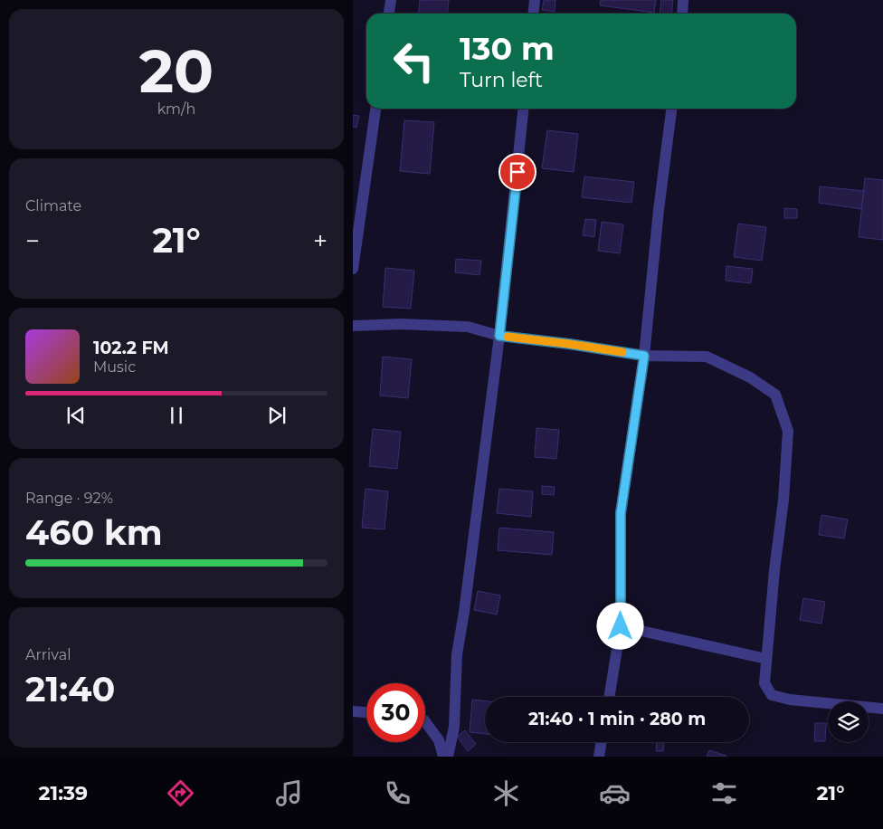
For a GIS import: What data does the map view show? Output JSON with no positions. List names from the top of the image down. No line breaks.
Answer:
{"page":{"tile":[["20","km/h"],"Climate",["Range · 92%","460 km"],["Arrival","21:40"]],"turn":["130 m","Turn left"],"heat":["−","21°","+"],"song":["102.2 FM","Music"],"limit":"30","trip":"21:40 · 1 min · 280 m","tabs":["21:39","21°"]}}
